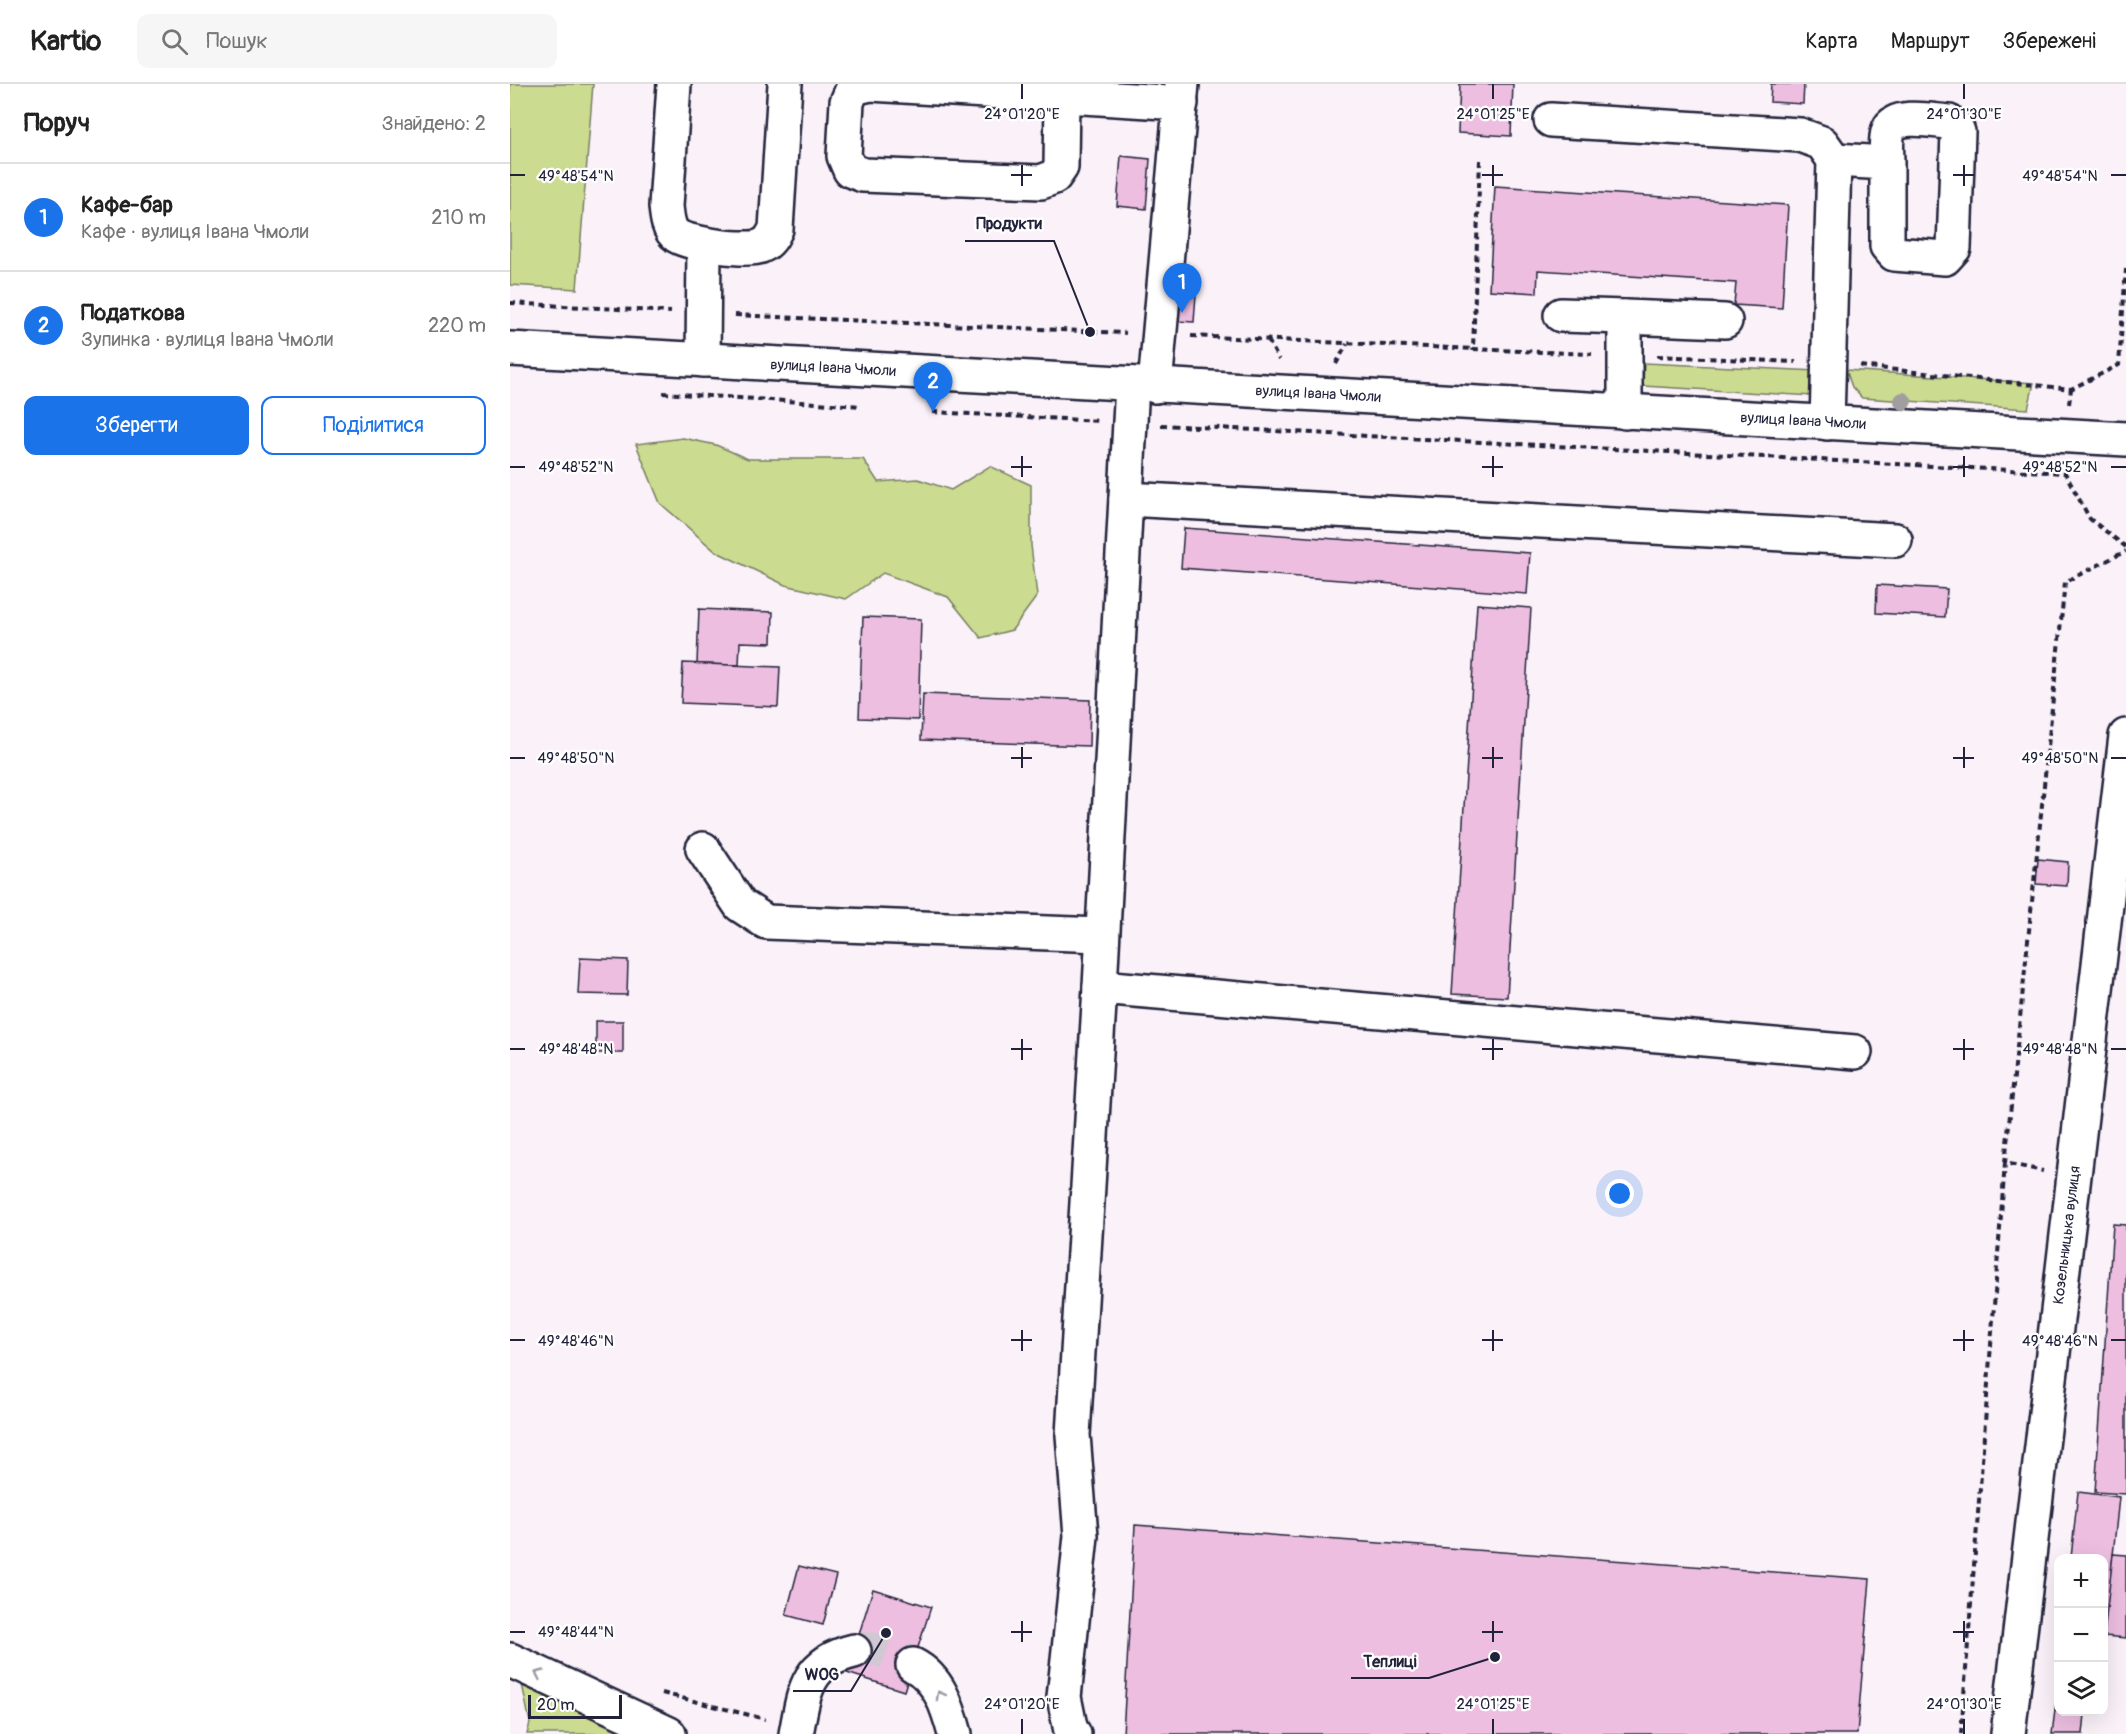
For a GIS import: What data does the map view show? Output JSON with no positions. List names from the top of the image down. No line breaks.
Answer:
{"streets":{"street":["вулиця Івана Чмоли","Козельницька вулиця"]},"places":["Продукти","WOG","Теплиці"],"scale_bar":"20 m","page":{"header":"Kartio","search":"Пошук","nav":["Карта","Маршрут","Збережені"],"heading":["Поруч","Знайдено: 2"],"list":[{"mark":"1","name":"Кафе-бар","note":"Кафе · вулиця Івана Чмоли","value":"210 m"},{"mark":"2","name":"Податкова","note":"Зупинка · вулиця Івана Чмоли","value":"220 m"}],"pins":["1","2"],"buttons":["Зберегти","Поділитися"],"map_buttons":["+","−"],"scale":"20 m"},"coordinates":["24°01'20\"E","24°01'25\"E","24°01'30\"E","49°48'54\"N","49°48'52\"N","49°48'50\"N","49°48'48\"N","49°48'46\"N","49°48'44\"N"]}
